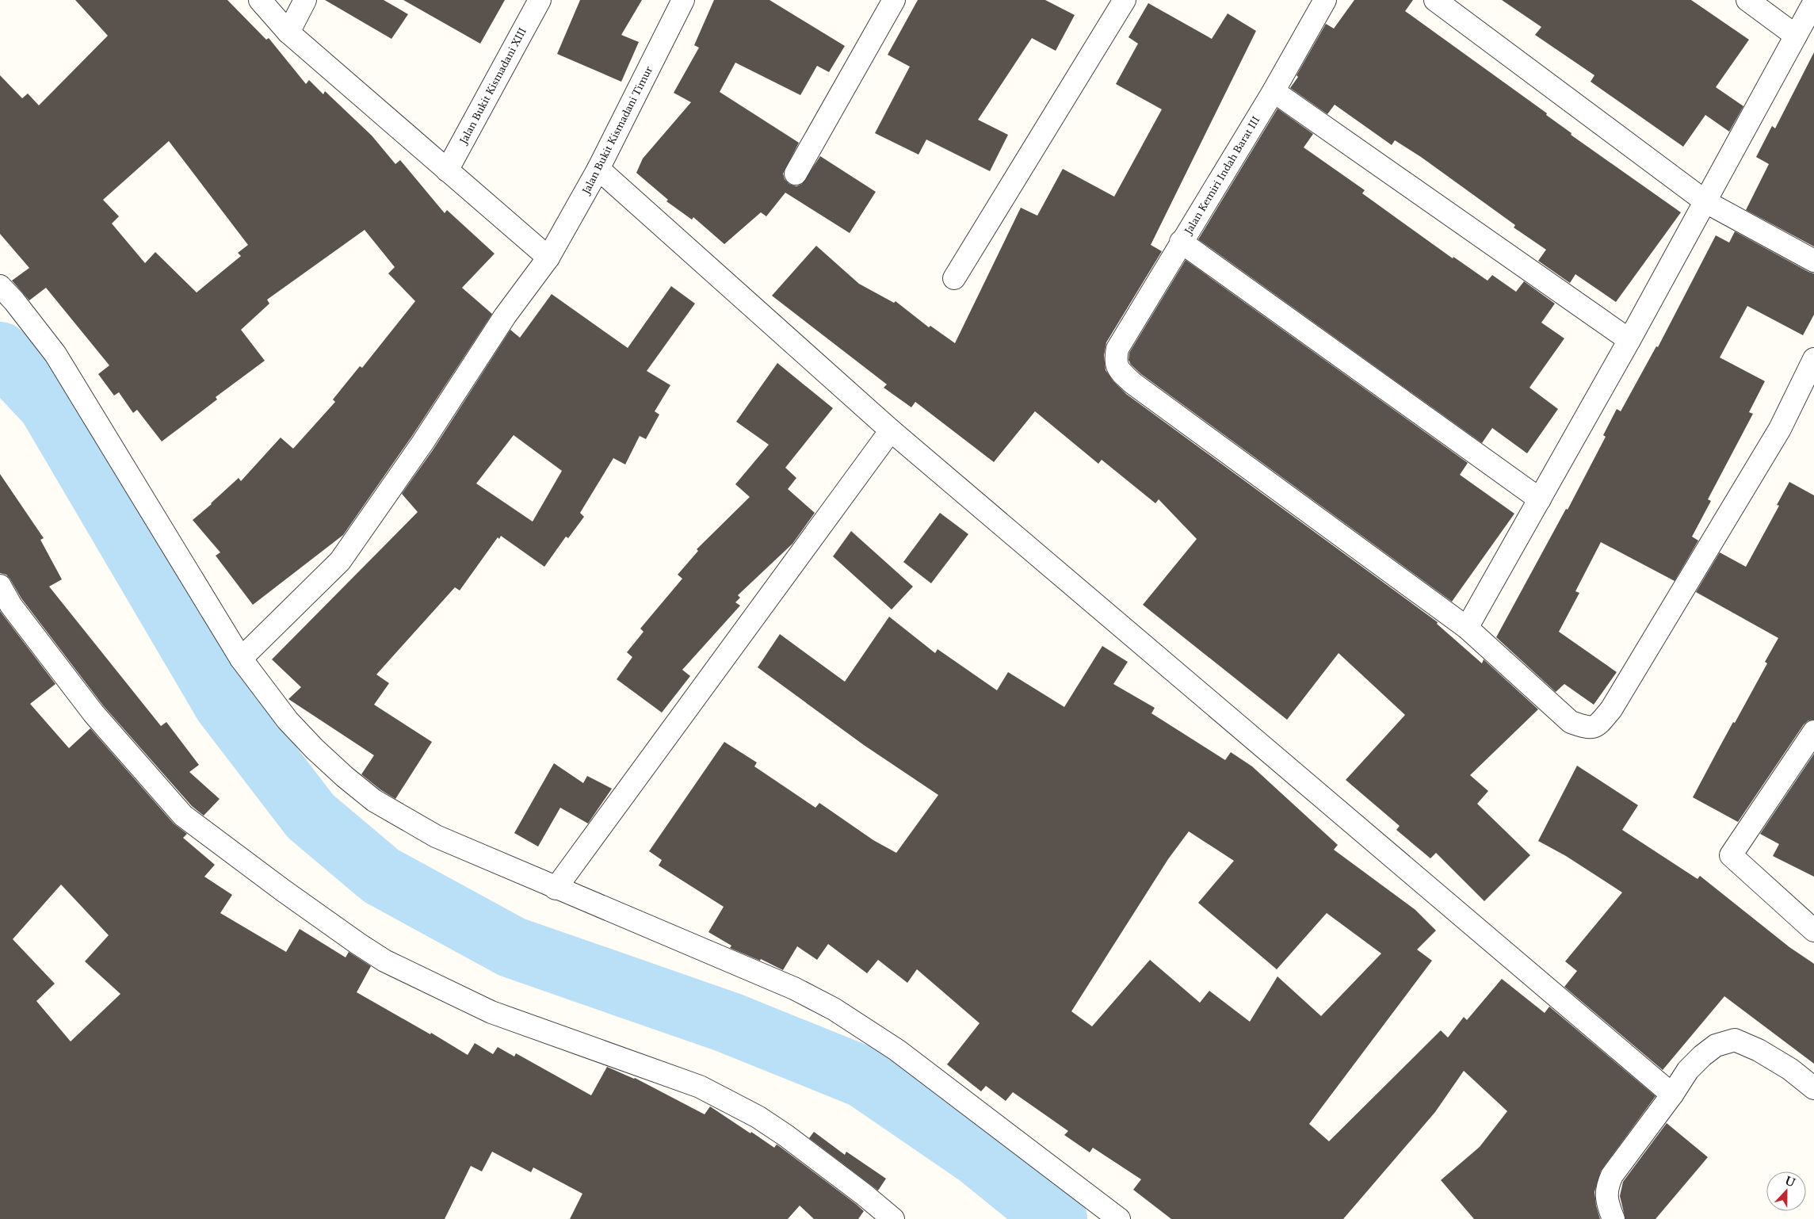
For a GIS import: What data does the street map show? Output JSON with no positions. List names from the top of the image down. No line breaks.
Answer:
{"streets":{"street":["Jalan Bukit Kismadani XIII","Jalan Bukit Kismadani Timur","Jalan Kemiri Indah Barat III"]},"north":"top"}
